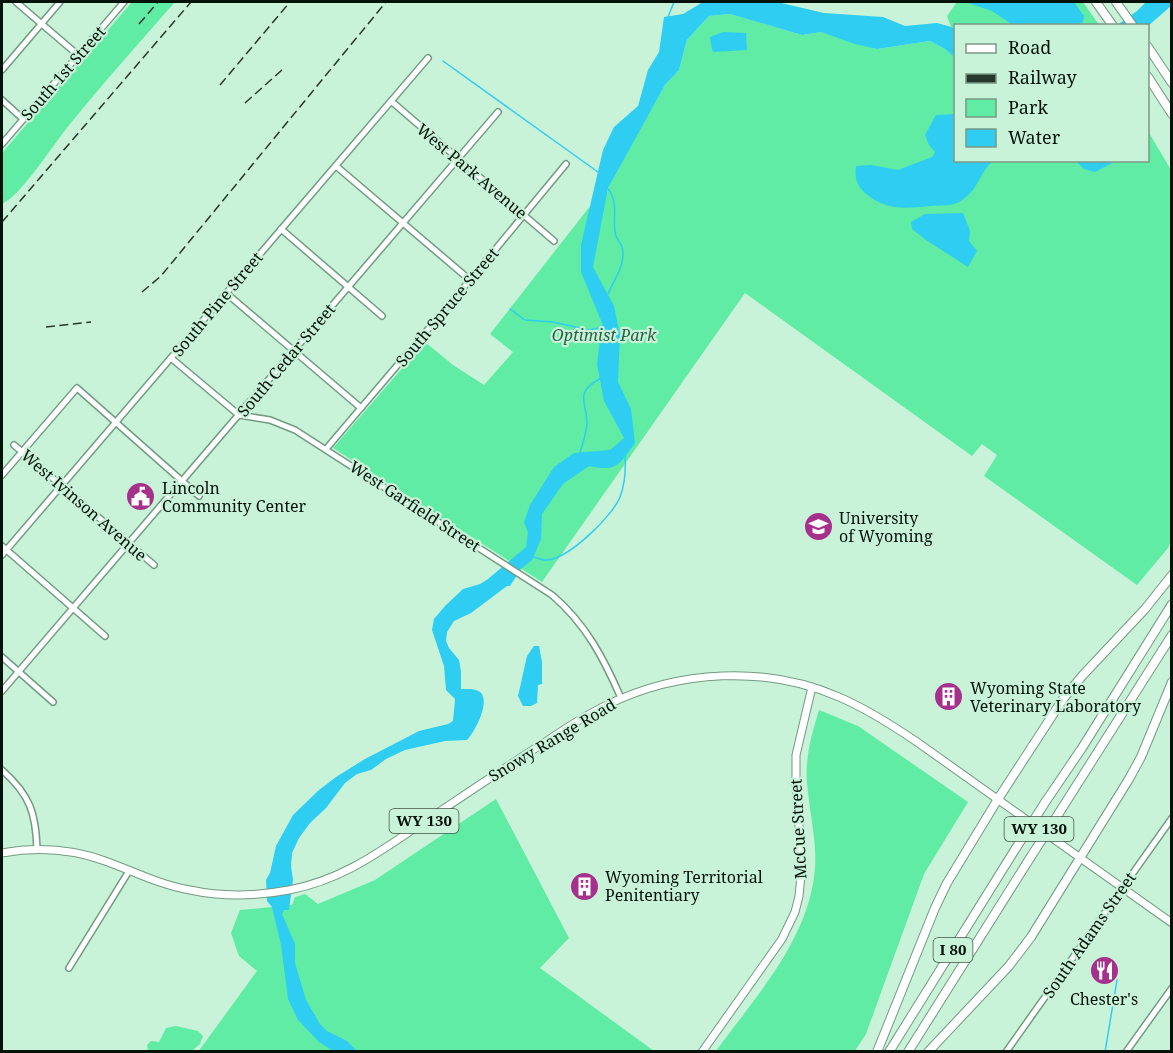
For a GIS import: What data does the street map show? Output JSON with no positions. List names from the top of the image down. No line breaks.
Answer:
{"streets":{"highway":["I 80"],"main road":["Snowy Range Road","WY 130","McCue Street"],"street":["South 1st Street","West Park Avenue","South Pine Street","South Spruce Street","South Cedar Street","West Ivinson Avenue","West Garfield Street","South Adams Street"]},"crossings":[["West Park Avenue","South Pine Street"],["West Park Avenue","South Spruce Street"],["West Park Avenue","South Cedar Street"],["South Pine Street","West Ivinson Avenue"],["South Pine Street","West Garfield Street"],["South Spruce Street","West Garfield Street"],["South Cedar Street","West Ivinson Avenue"],["South Cedar Street","West Garfield Street"],["West Garfield Street","Snowy Range Road"],["Snowy Range Road","McCue Street"],["Snowy Range Road","South Adams Street"]],"parks":["Optimist Park"],"places":{"public building":["Lincoln Community Center"],"school or university":["University of Wyoming"],"building":["Wyoming State Veterinary Laboratory","Wyoming Territorial Penitentiary"],"restaurant":["Chester's"]},"legend":["Road","Railway","Park","Water"]}
